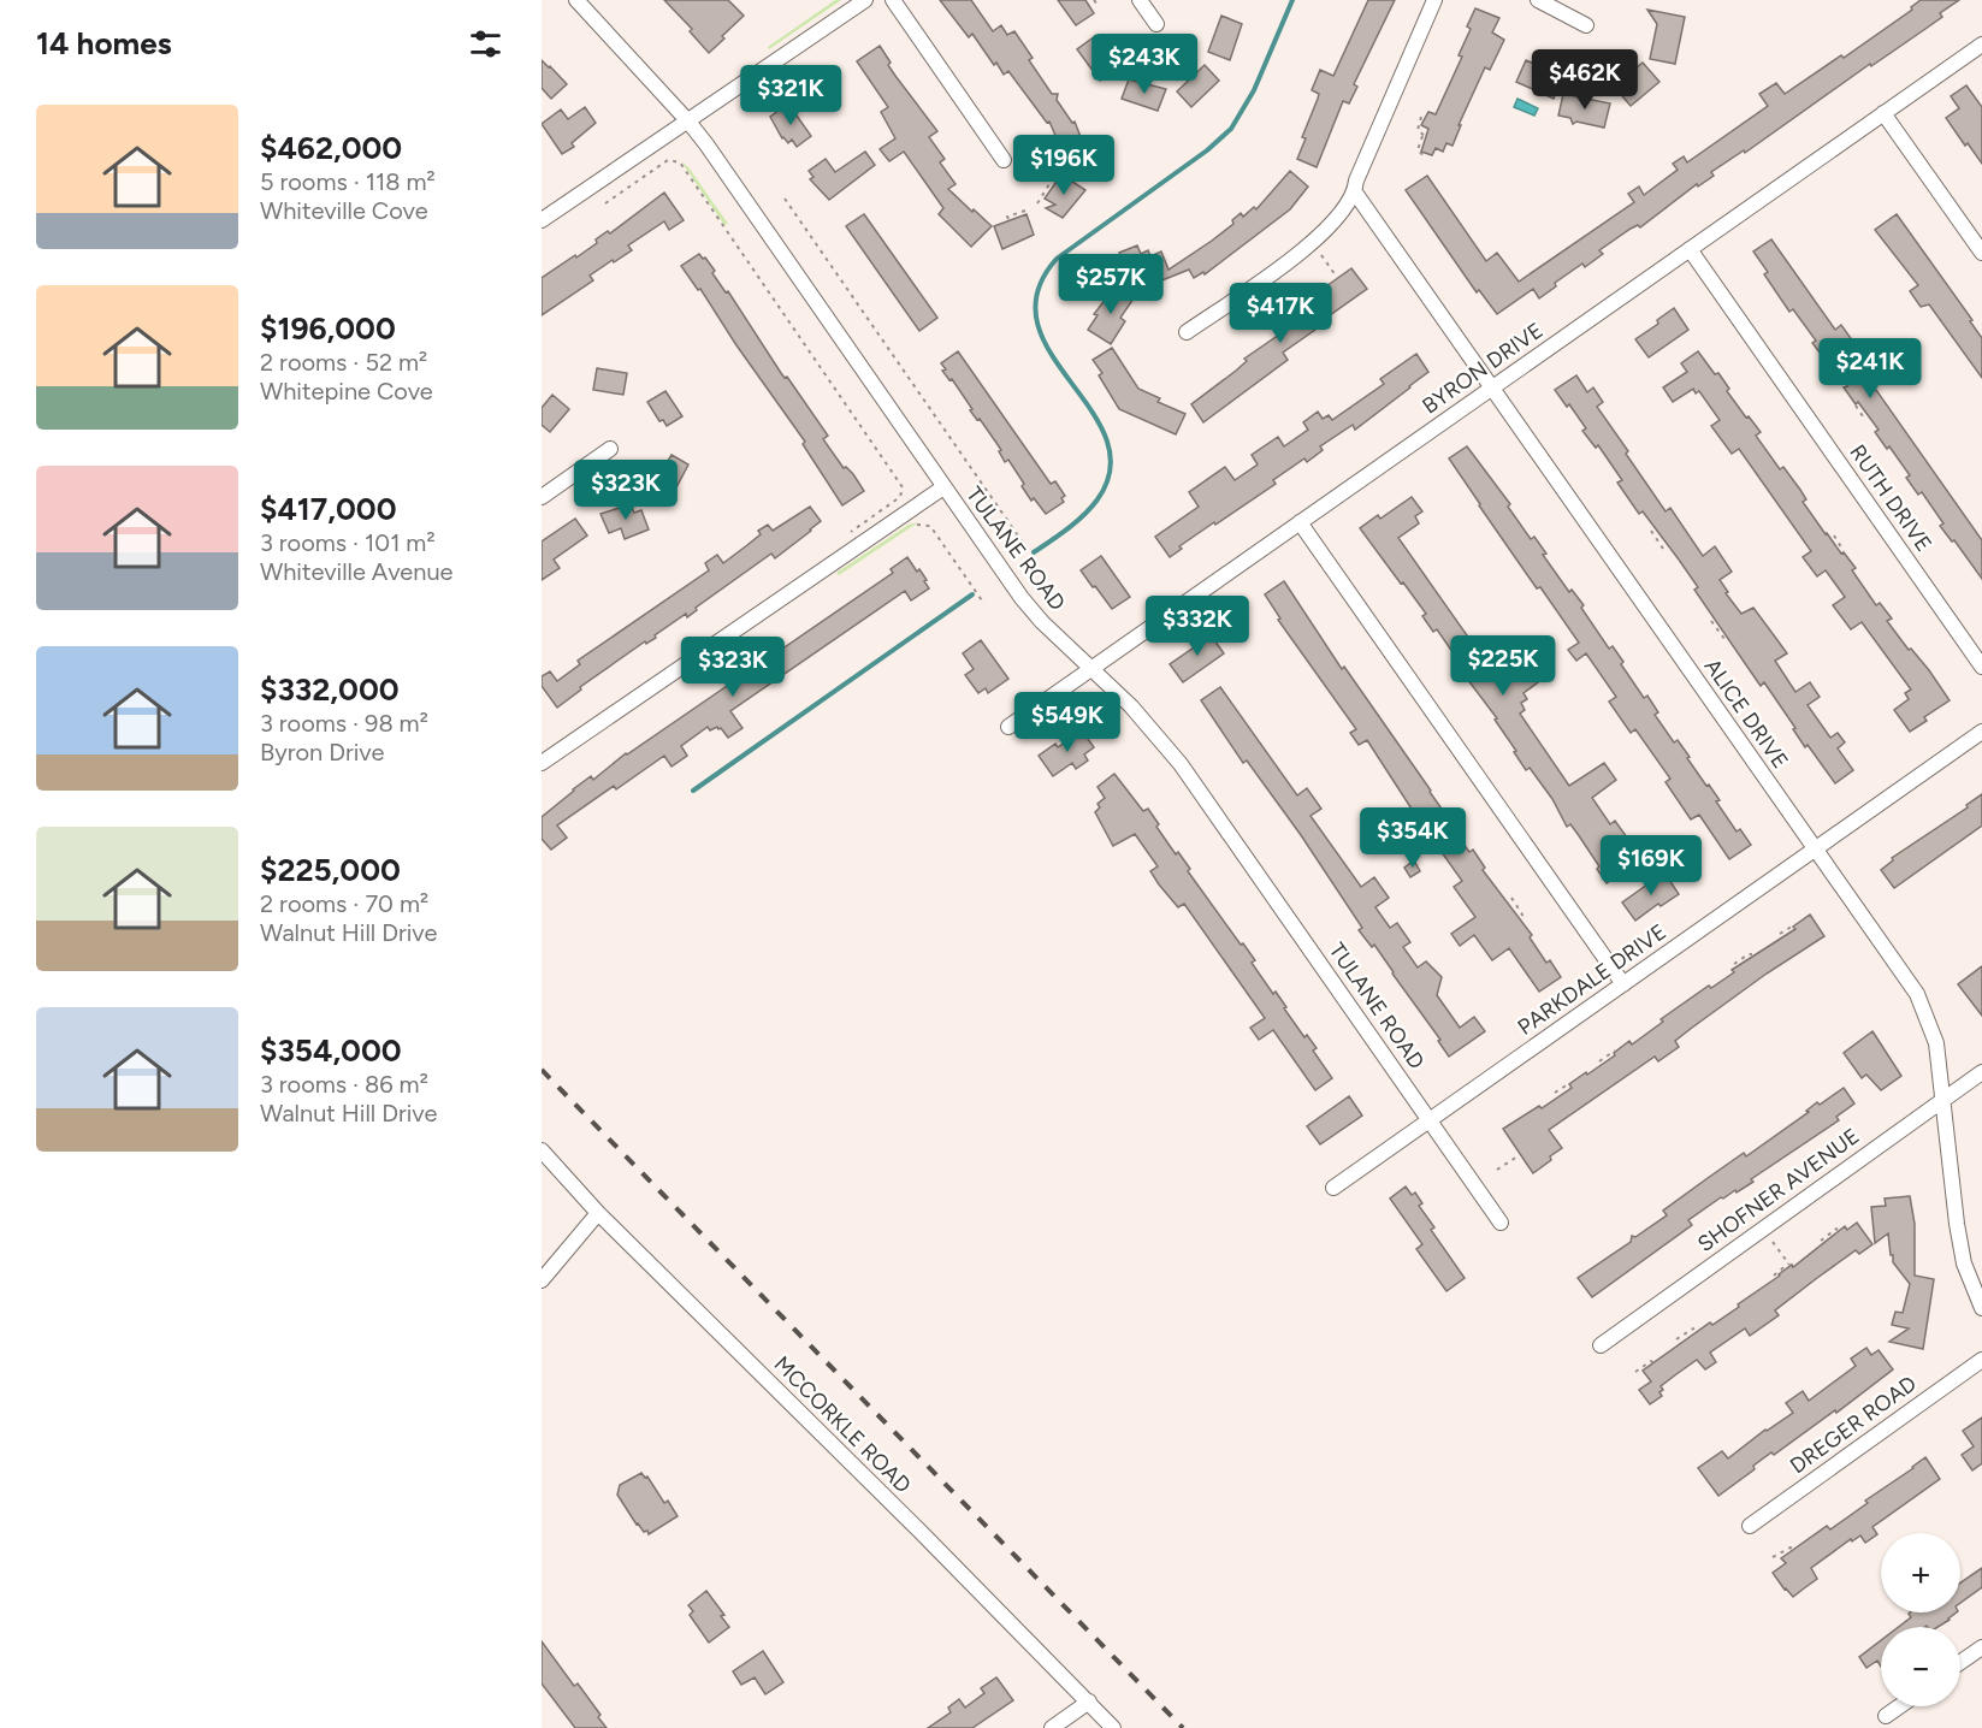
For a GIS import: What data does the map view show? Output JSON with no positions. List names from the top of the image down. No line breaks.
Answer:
{"streets":{"street":["BYRON DRIVE","RUTH DRIVE","TULANE ROAD","ALICE DRIVE","PARKDALE DRIVE","SHOFNER AVENUE","MCCORKLE ROAD","DREGER ROAD"]},"crossings":[["BYRON DRIVE","RUTH DRIVE"],["BYRON DRIVE","TULANE ROAD"],["BYRON DRIVE","ALICE DRIVE"],["TULANE ROAD","PARKDALE DRIVE"],["ALICE DRIVE","PARKDALE DRIVE"],["ALICE DRIVE","SHOFNER AVENUE"]],"page":{"heading":"14 homes","price":["$243K","$462K","$321K","$196K","$257K","$417K","$241K","$323K","$332K","$225K","$323K","$549K","$354K","$169K"],"list":[{"name":"$462,000","note":"5 rooms · 118 m² · Whiteville Cove"},{"name":"$196,000","note":"2 rooms · 52 m² · Whitepine Cove"},{"name":"$417,000","note":"3 rooms · 101 m² · Whiteville Avenue"},{"name":"$332,000","note":"3 rooms · 98 m² · Byron Drive"},{"name":"$225,000","note":"2 rooms · 70 m² · Walnut Hill Drive"},{"name":"$354,000","note":"3 rooms · 86 m² · Walnut Hill Drive"}],"map_buttons":["+","−"]}}
